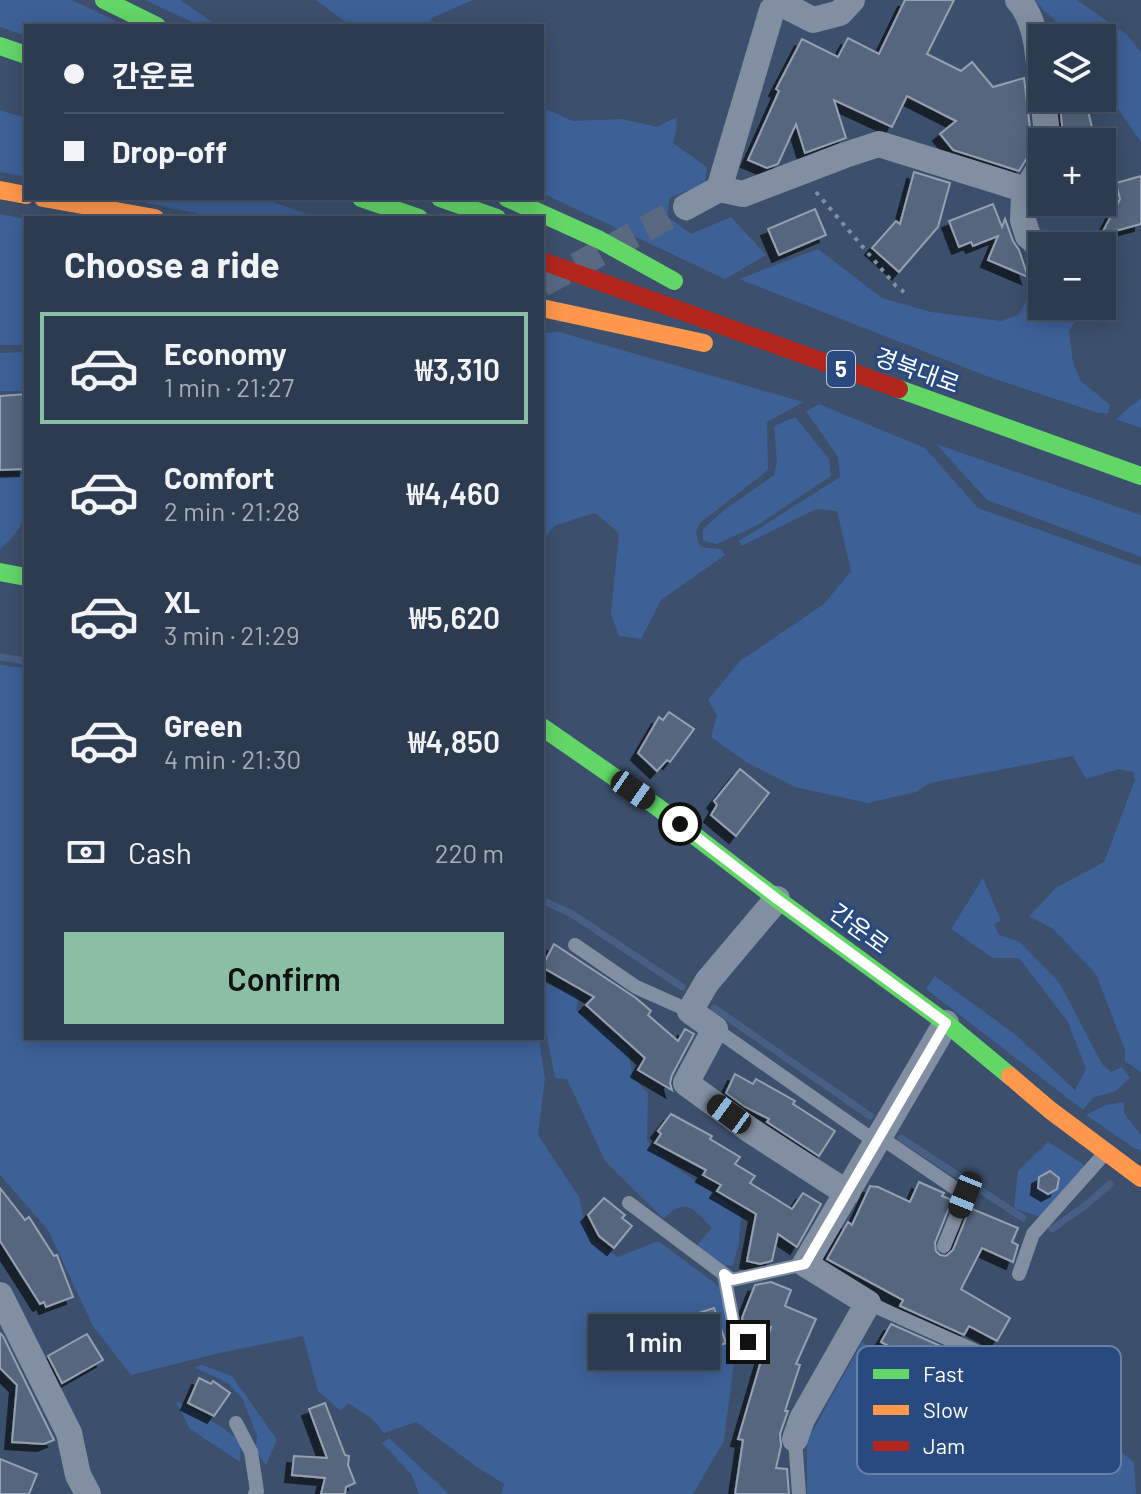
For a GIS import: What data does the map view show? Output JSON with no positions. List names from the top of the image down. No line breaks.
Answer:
{"streets":{"main road":["5","경북대로","간운로"]},"legend":["Fast","Slow","Jam"],"page":{"map_buttons":["+","−"],"banner":["간운로","Drop-off"],"heading":"Choose a ride","list":[{"name":"Economy","note":"1 min · 21:27","value":"₩3,310"},{"name":"Comfort","note":"2 min · 21:28","value":"₩4,460"},{"name":"XL","note":"3 min · 21:29","value":"₩5,620"},{"name":"Green","note":"4 min · 21:30","value":"₩4,850"}],"pay":["Cash","220 m"],"buttons":"Confirm","bubble":"1 min"}}
